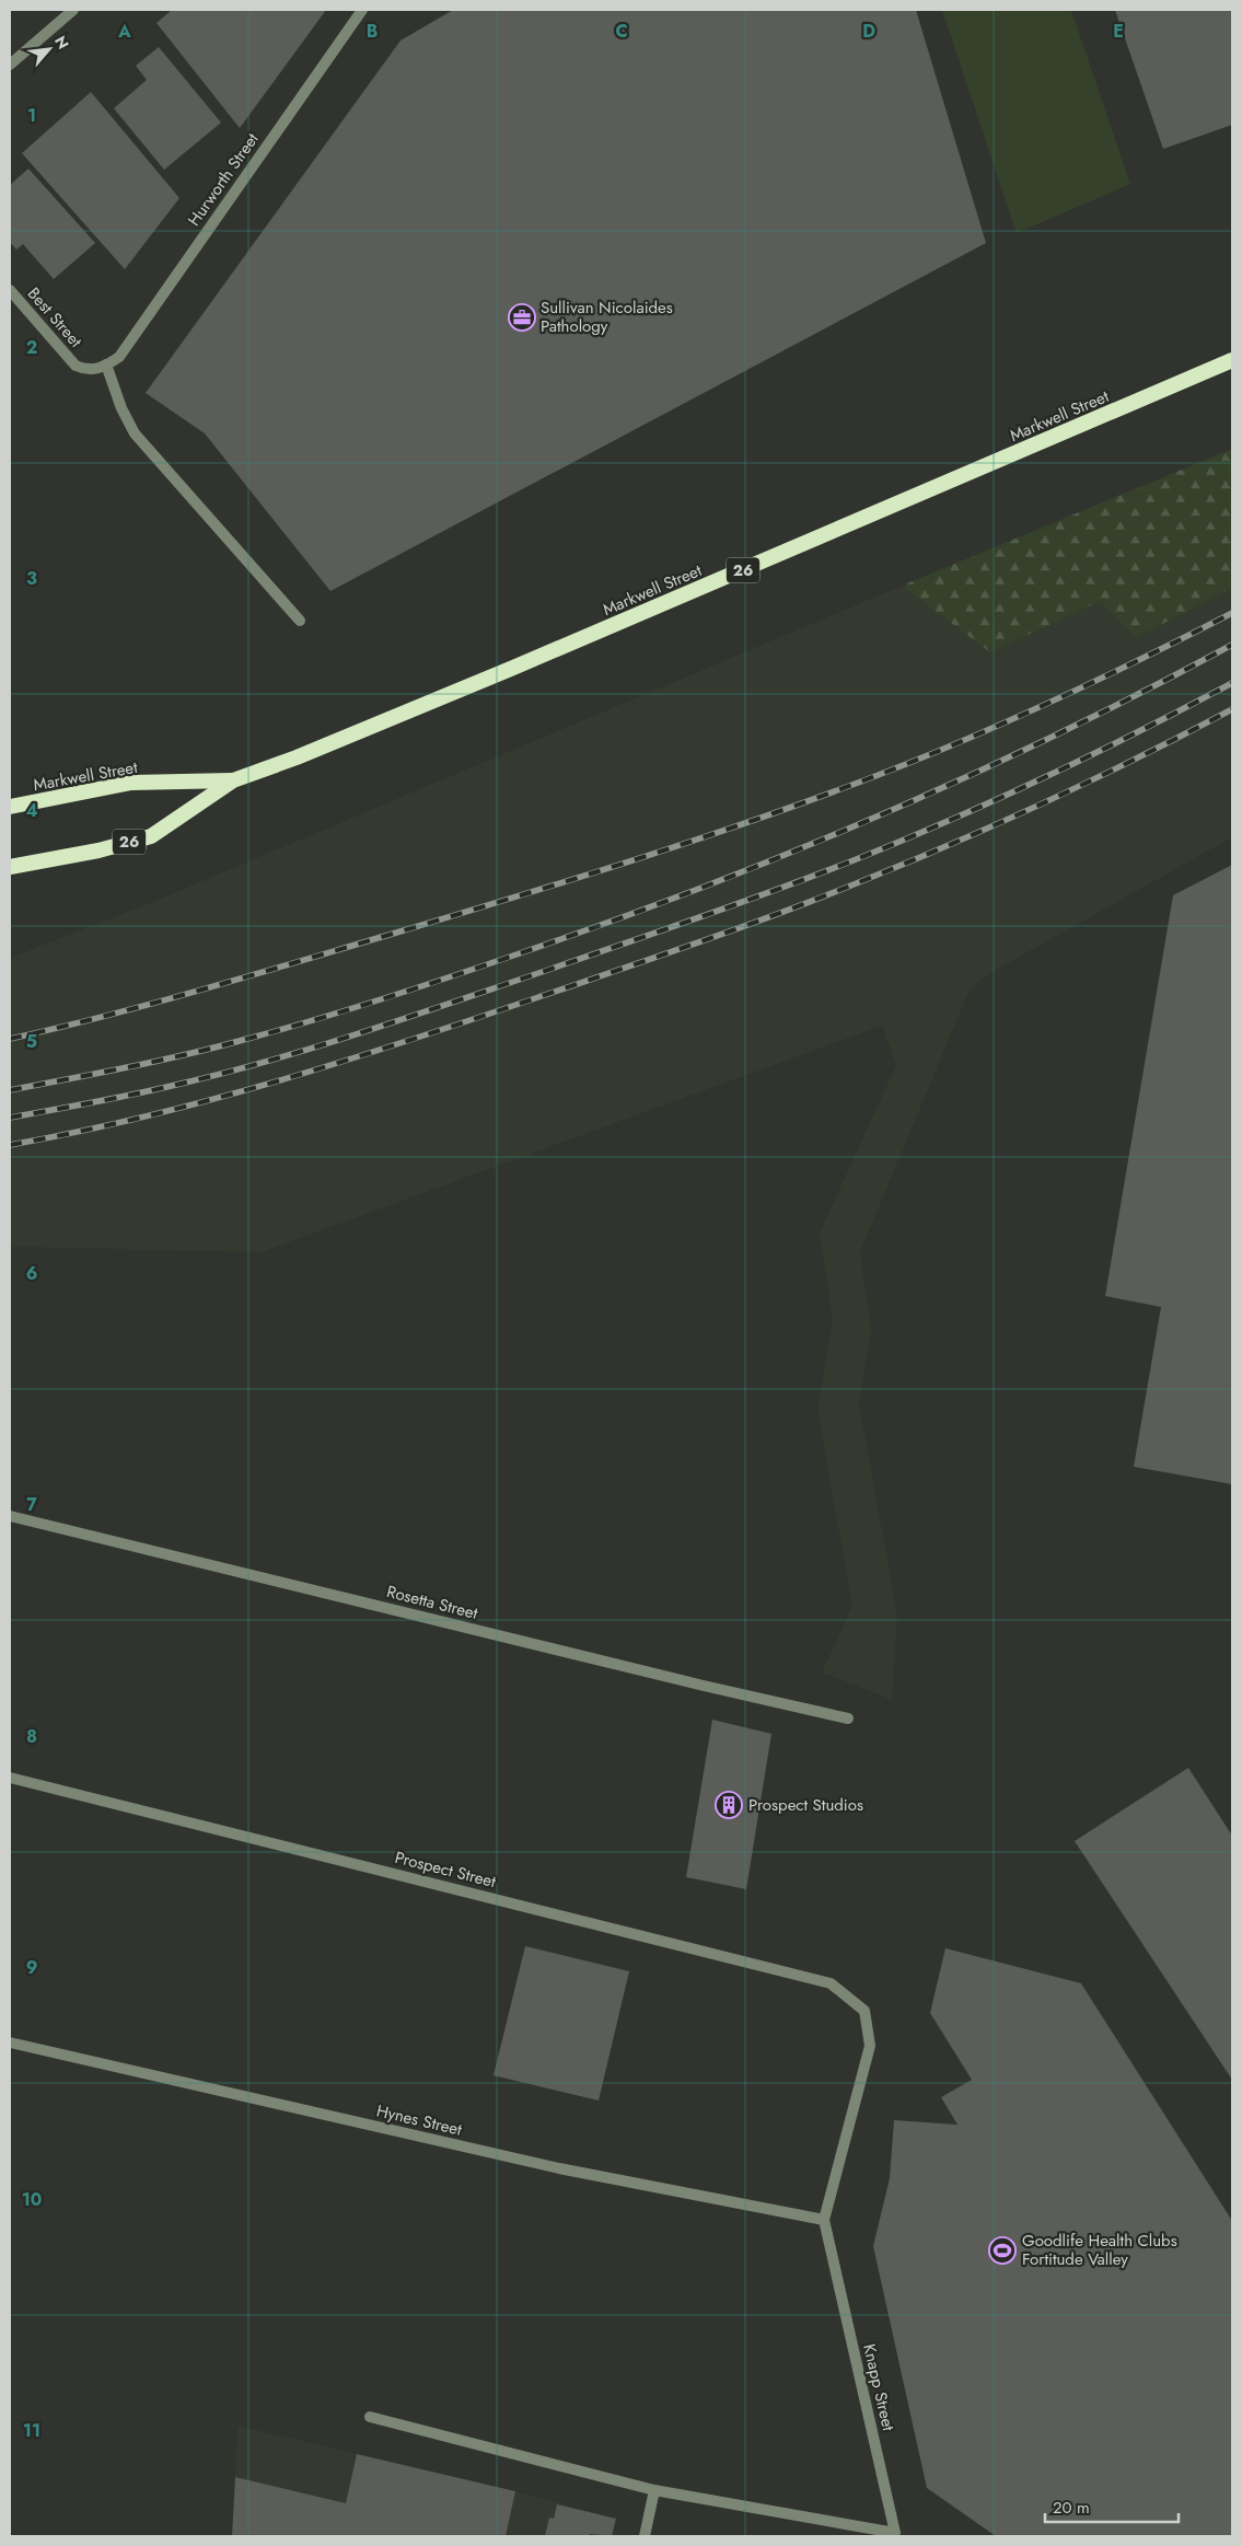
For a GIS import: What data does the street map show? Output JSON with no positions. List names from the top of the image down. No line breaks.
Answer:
{"streets":{"highway":["Markwell Street","26"],"street":["Hurworth Street","Best Street","Rosetta Street","Prospect Street","Hynes Street","Knapp Street"]},"crossings":[["Hurworth Street","Best Street"],["Prospect Street","Knapp Street"],["Hynes Street","Knapp Street"]],"places":{"office":["Sullivan Nicolaides Pathology"],"building":["Prospect Studios"],"sports":["Goodlife Health Clubs Fortitude Valley"]},"scale_bar":"20 m","north":"top right","grid":{"columns":["A","B","C","D","E"],"rows":["1","2","3","4","5","6","7","8","9","10","11"]}}
